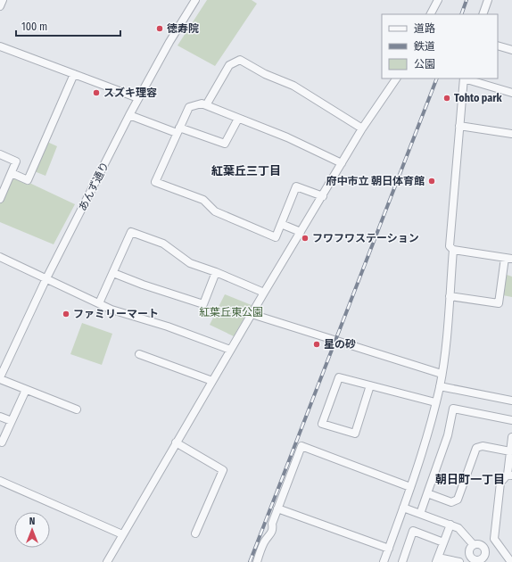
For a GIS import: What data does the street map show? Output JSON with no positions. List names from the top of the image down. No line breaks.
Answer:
{"streets":{"street":["あんず通り"]},"districts":["紅葉丘三丁目","朝日町一丁目"],"parks":["紅葉丘東公園"],"places":["徳寿院","スズキ理容","Tohto park","府中市立 朝日体育館","フワフワステーション","ファミリーマート","星の砂"],"legend":["道路","鉄道","公園"],"scale_bar":"100 m","north":"top"}
